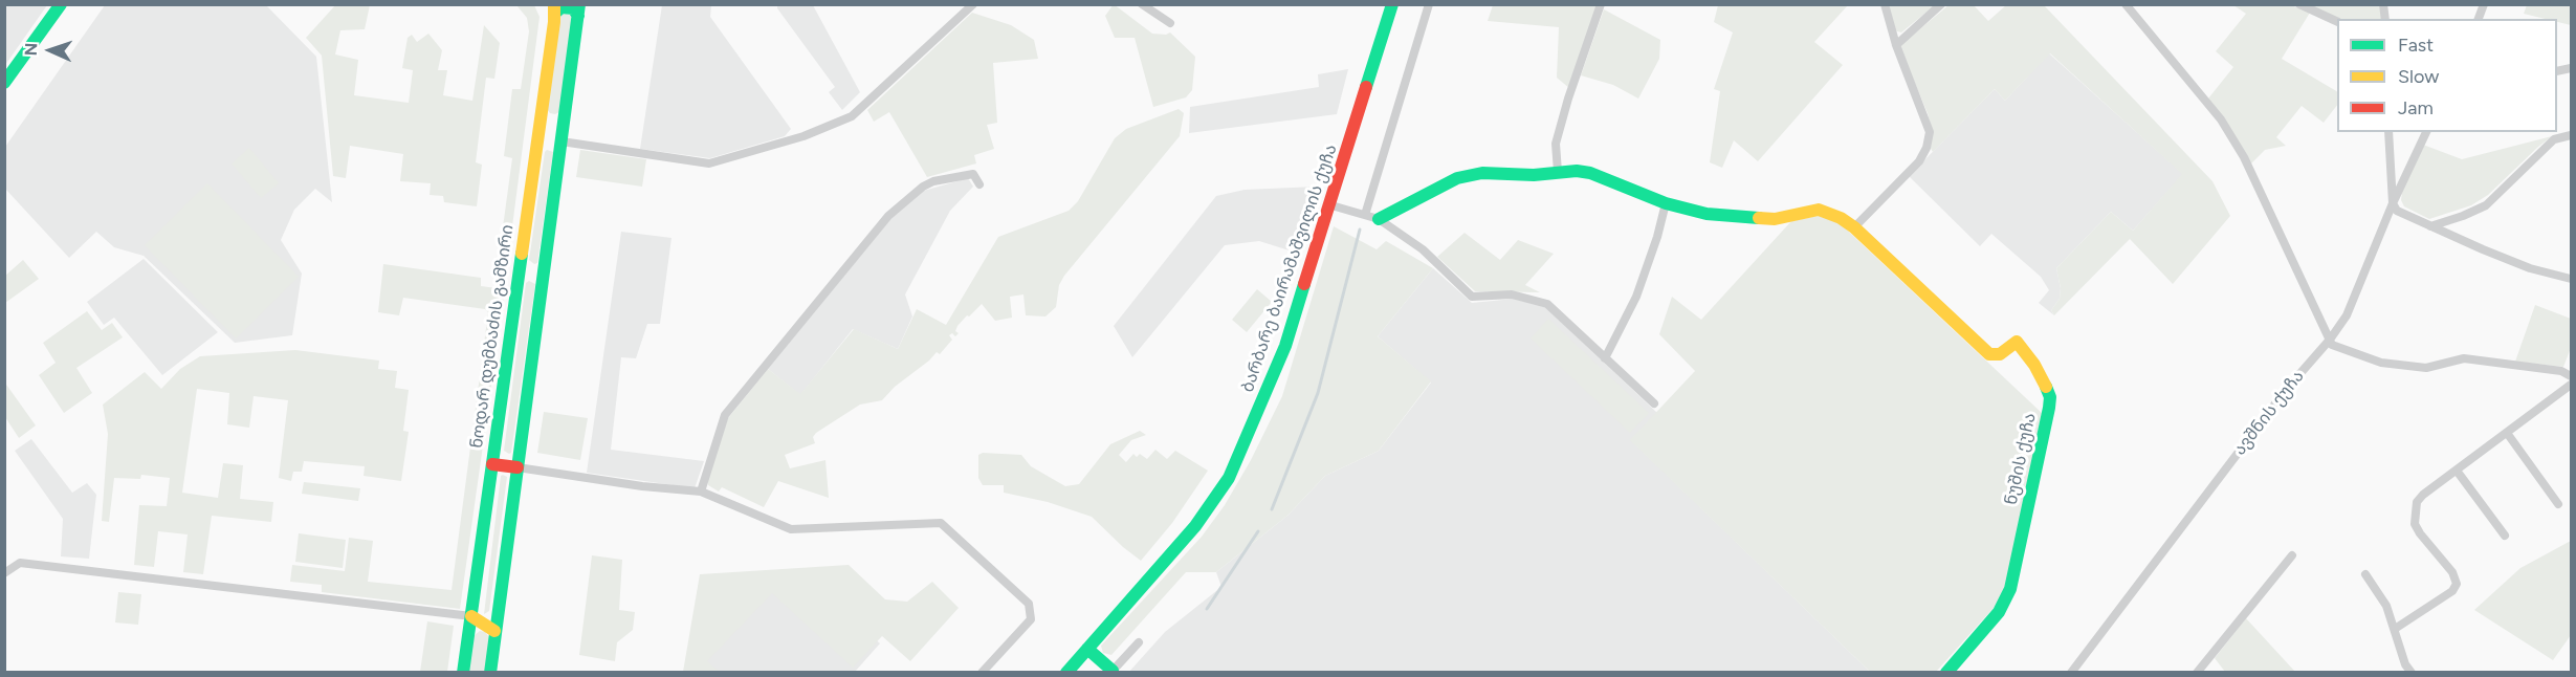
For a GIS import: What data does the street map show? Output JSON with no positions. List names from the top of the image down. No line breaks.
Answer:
{"streets":{"street":["ბარბარე ბაირამაშვილის ქუჩა","ნოდარ დუმბაძის გამზირი","ავშნის ქუჩა","ნუშის ქუჩა"]},"legend":["Fast","Slow","Jam"],"north":"left"}
